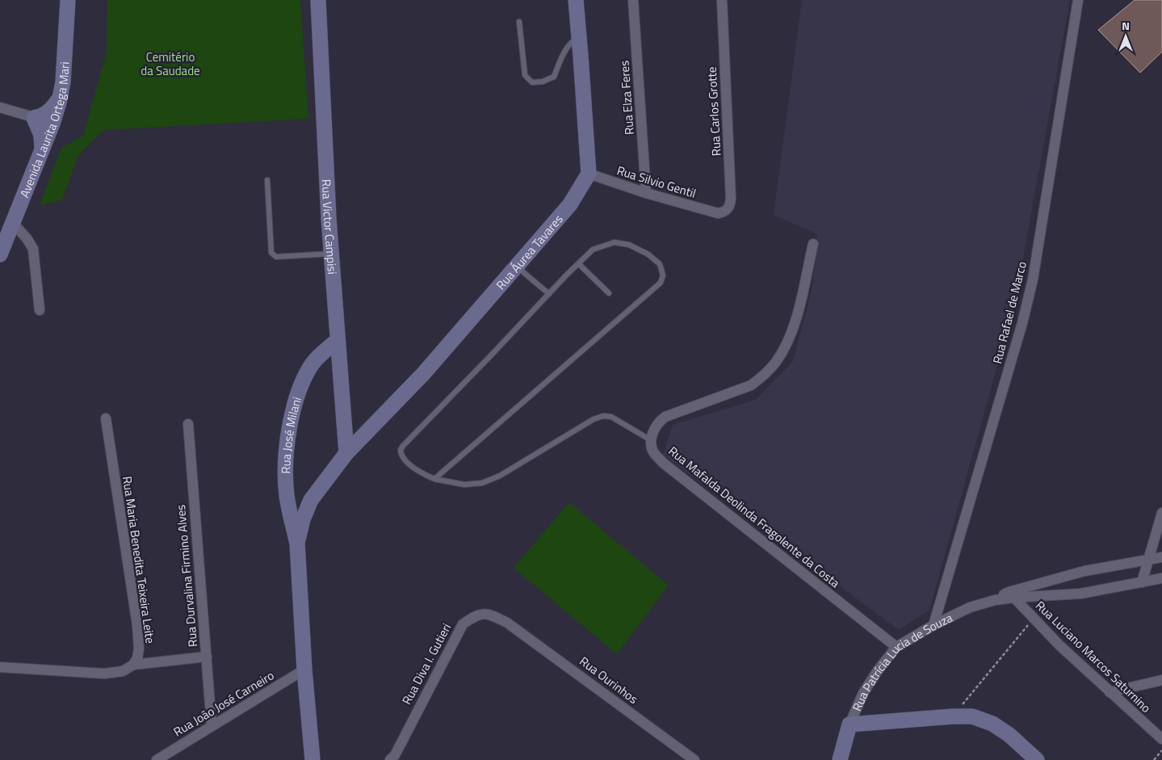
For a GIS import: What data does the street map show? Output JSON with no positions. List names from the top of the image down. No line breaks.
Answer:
{"streets":{"street":["Rua Elza Feres","Rua Carlos Grotte","Avenida Laurita Ortega Mari","Rua Silvio Gentil","Rua Victor Campisi","Rua Áurea Tavares","Rua Rafael de Marco","Rua José Milani","Rua Mafalda Deolinda Fragolente da Costa","Rua Maria Benedita Teixeira Leite","Rua Durvalina Firmino Alves","Rua Luciano Marcos Saturnino","Rua Diva I. Gutieri","Rua Patrícia Lucia de Souza","Rua Ourinhos","Rua João José Carneiro"]},"crossings":[["Rua Elza Feres","Rua Silvio Gentil"],["Rua Carlos Grotte","Rua Silvio Gentil"],["Rua Silvio Gentil","Rua Áurea Tavares"],["Rua Victor Campisi","Rua Áurea Tavares"],["Rua Victor Campisi","Rua José Milani"],["Rua Áurea Tavares","Rua José Milani"],["Rua Rafael de Marco","Rua Patrícia Lucia de Souza"],["Rua José Milani","Rua João José Carneiro"],["Rua Mafalda Deolinda Fragolente da Costa","Rua Patrícia Lucia de Souza"],["Rua Durvalina Firmino Alves","Rua João José Carneiro"],["Rua Luciano Marcos Saturnino","Rua Patrícia Lucia de Souza"],["Rua Diva I. Gutieri","Rua Ourinhos"]],"parks":["Cemitério da Saudade"],"north":"top"}
